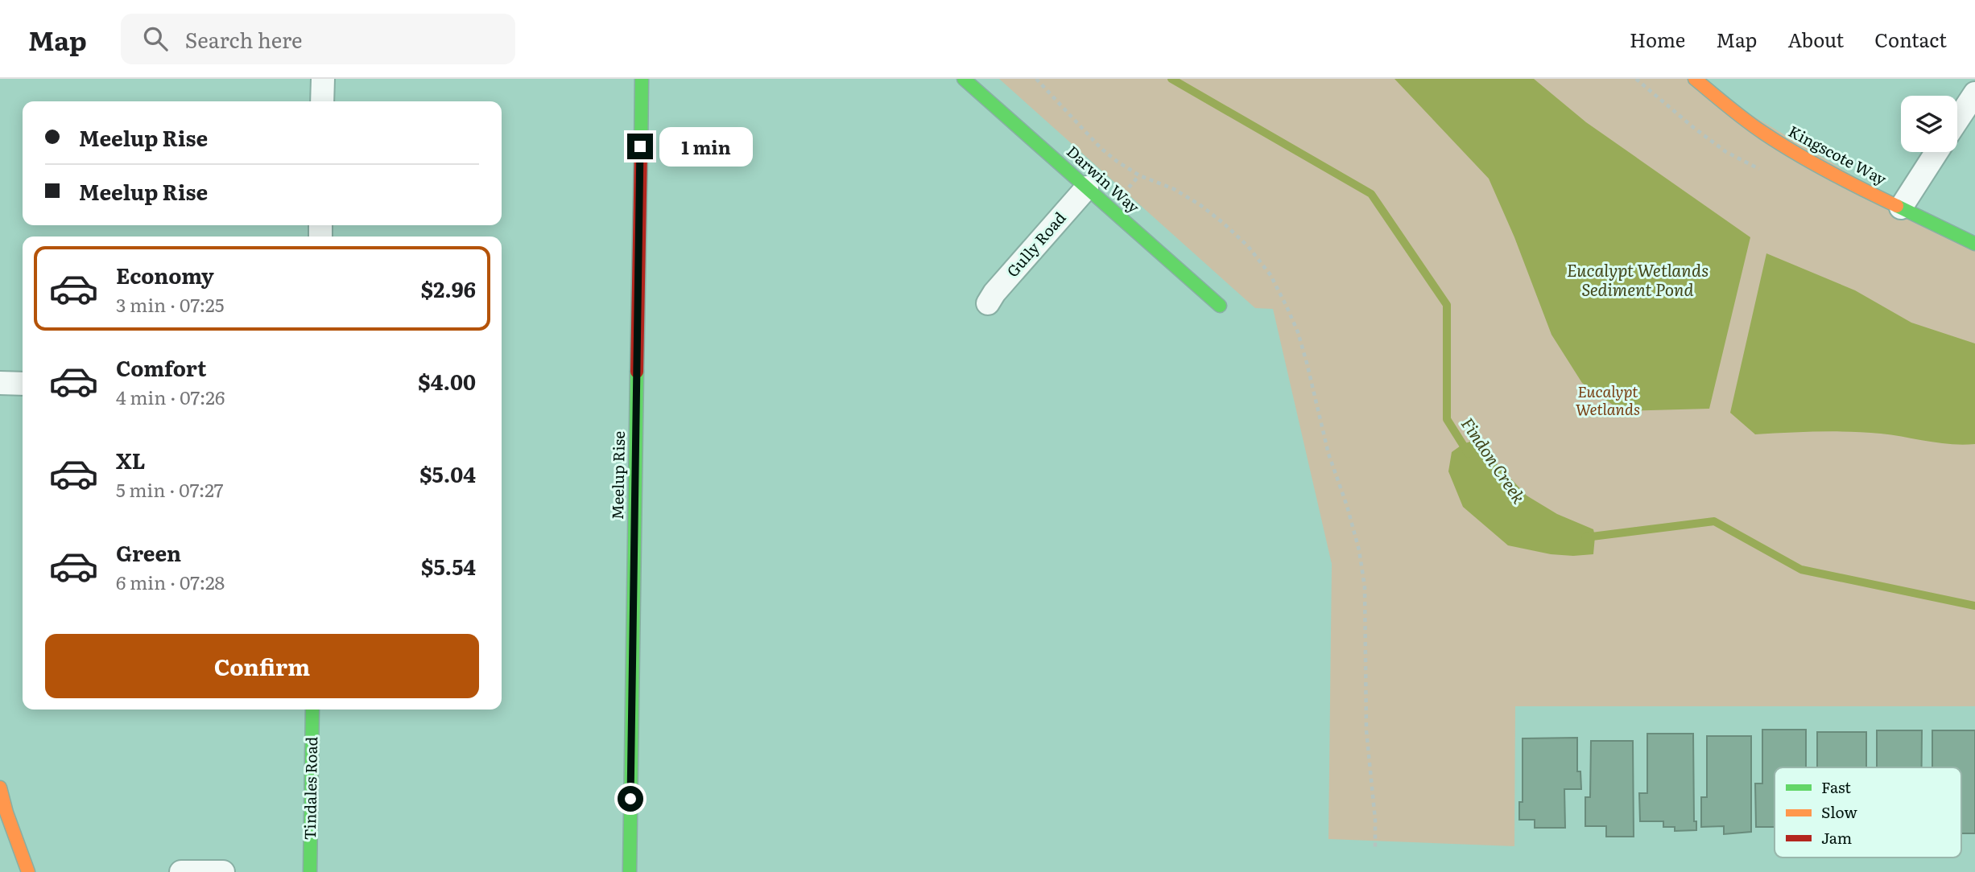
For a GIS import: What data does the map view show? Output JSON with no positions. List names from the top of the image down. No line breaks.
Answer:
{"streets":{"street":["Kingscote Way","Darwin Way","Gully Road","Meelup Rise","Tindales Road"]},"crossings":[["Darwin Way","Gully Road"]],"water":["Eucalypt Wetlands Sediment Pond","Findon Creek"],"parks":["Eucalypt Wetlands"],"legend":["Fast","Slow","Jam"],"page":{"header":"Map","search":"Search here","nav":["Home","Map","About","Contact"],"banner":["Meelup Rise","Meelup Rise"],"bubble":"1 min","list":[{"name":"Economy","note":"3 min · 07:25","value":"$2.96"},{"name":"Comfort","note":"4 min · 07:26","value":"$4.00"},{"name":"XL","note":"5 min · 07:27","value":"$5.04"},{"name":"Green","note":"6 min · 07:28","value":"$5.54"}],"buttons":"Confirm"}}
